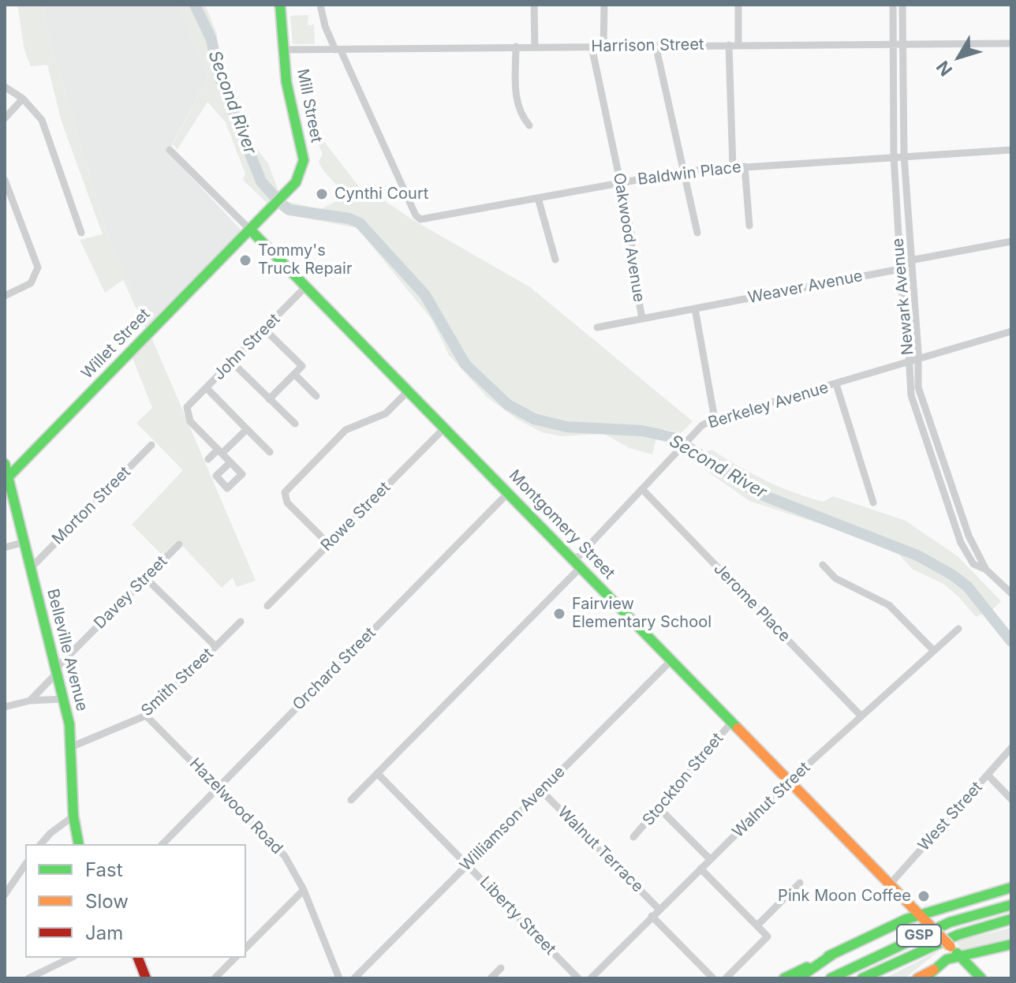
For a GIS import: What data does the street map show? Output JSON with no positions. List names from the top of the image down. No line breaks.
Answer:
{"streets":{"main road":["Mill Street","Willet Street","Montgomery Street","Belleville Avenue","GSP"],"street":["Harrison Street","Baldwin Place","Oakwood Avenue","Weaver Avenue","Newark Avenue","John Street","Berkeley Avenue","Morton Street","Rowe Street","Davey Street","Jerome Place","Orchard Street","Smith Street","Stockton Street","Walnut Street","Hazelwood Road","West Street","Williamson Avenue","Walnut Terrace","Liberty Street"]},"crossings":[["Harrison Street","Mill Street"],["Harrison Street","Baldwin Place"],["Harrison Street","Oakwood Avenue"],["Harrison Street","Newark Avenue"],["Mill Street","Willet Street"],["Mill Street","Montgomery Street"],["Baldwin Place","Oakwood Avenue"],["Baldwin Place","Newark Avenue"],["Oakwood Avenue","Weaver Avenue"],["Weaver Avenue","Newark Avenue"],["Newark Avenue","Berkeley Avenue"],["Willet Street","Montgomery Street"],["Willet Street","Belleville Avenue"],["John Street","Montgomery Street"],["Berkeley Avenue","Montgomery Street"],["Berkeley Avenue","Jerome Place"],["Berkeley Avenue","Liberty Street"],["Morton Street","Belleville Avenue"],["Rowe Street","Montgomery Street"],["Montgomery Street","Orchard Street"],["Montgomery Street","Stockton Street"],["Montgomery Street","Walnut Street"],["Montgomery Street","West Street"],["Montgomery Street","Williamson Avenue"],["Davey Street","Belleville Avenue"],["Jerome Place","Walnut Street"],["Belleville Avenue","Smith Street"],["Orchard Street","Hazelwood Road"],["Smith Street","Hazelwood Road"],["Walnut Street","Walnut Terrace"],["Williamson Avenue","Walnut Terrace"],["Williamson Avenue","Liberty Street"]],"water":["Second River"],"places":["Cynthi Court","Tommy's Truck Repair","Fairview Elementary School","Pink Moon Coffee"],"legend":["Fast","Slow","Jam"],"north":"bottom left"}
